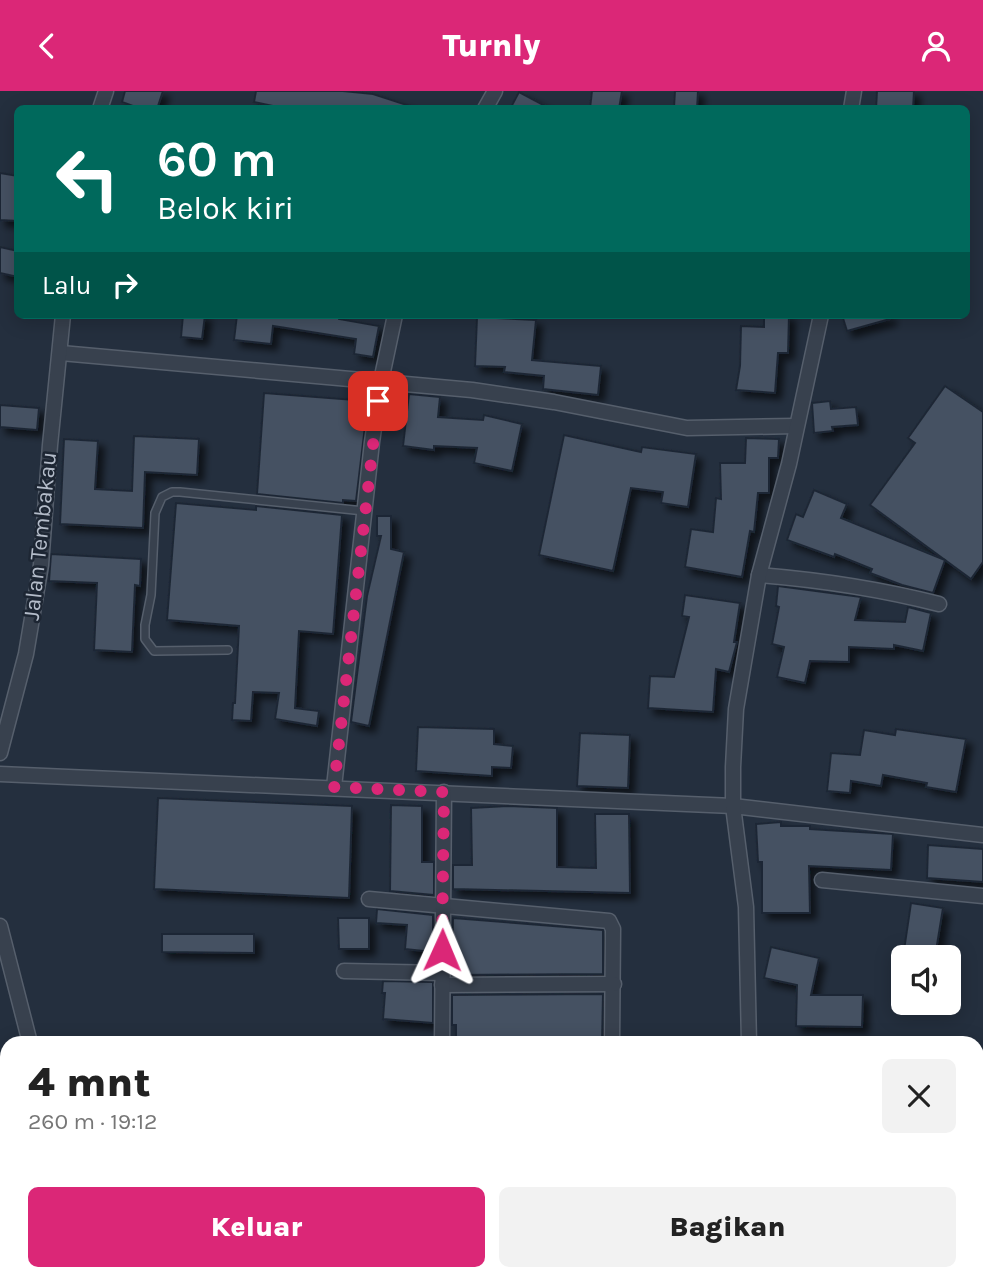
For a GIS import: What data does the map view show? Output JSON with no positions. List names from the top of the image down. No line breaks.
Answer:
{"streets":{"street":["Jalan Tembakau"]},"page":{"header":"Turnly","turn":["60 m","Belok kiri"],"then":"Lalu","heading":["4 mnt","260 m · 19:12"],"buttons":["Keluar","Bagikan"]}}
